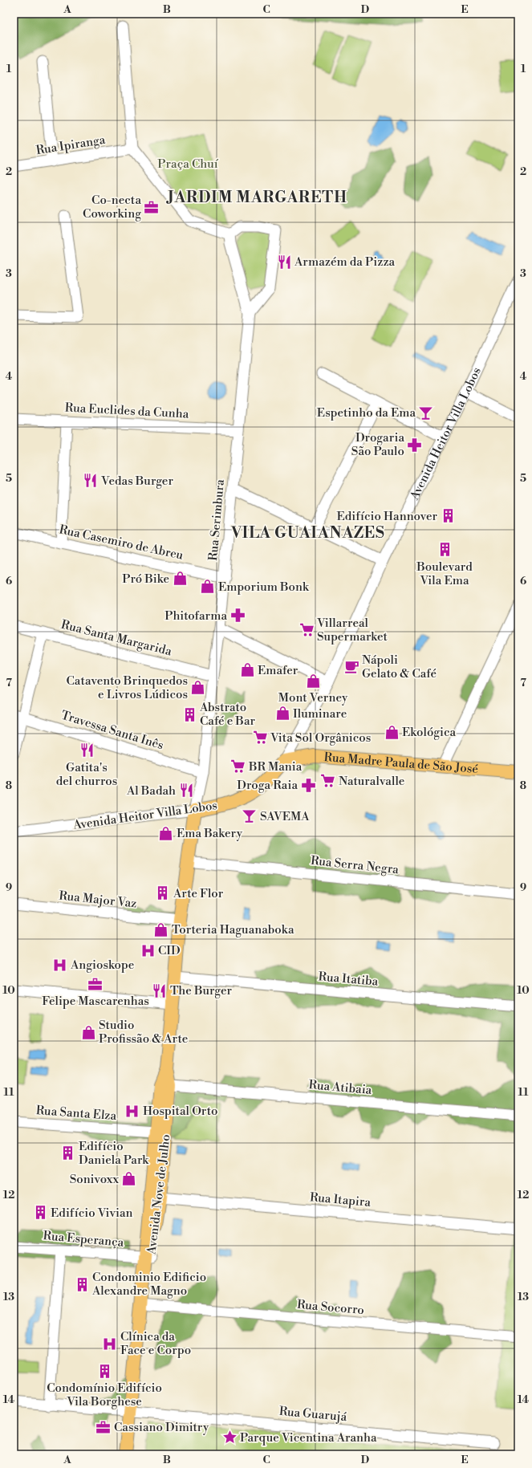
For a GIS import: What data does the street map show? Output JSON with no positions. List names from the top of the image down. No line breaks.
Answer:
{"streets":{"main road":["Avenida Heitor Villa Lobos","Rua Madre Paula de São José","Avenida Nove de Julho"],"street":["Rua Ipiranga","Rua Euclides da Cunha","Rua Serimbura","Rua Casemiro de Abreu","Rua Santa Margarida","Travessa Santa Inês","Rua Serra Negra","Rua Major Vaz","Rua Itatiba","Rua Atibaia","Rua Santa Elza","Rua Itapira","Rua Esperança","Rua Socorro","Rua Guarujá"]},"crossings":[["Rua Euclides da Cunha","Rua Serimbura"],["Avenida Heitor Villa Lobos","Rua Serimbura"],["Avenida Heitor Villa Lobos","Rua Madre Paula de São José"],["Avenida Heitor Villa Lobos","Avenida Nove de Julho"],["Rua Serimbura","Rua Casemiro de Abreu"],["Rua Serimbura","Rua Santa Margarida"],["Rua Serimbura","Travessa Santa Inês"],["Rua Serimbura","Avenida Nove de Julho"],["Rua Serra Negra","Avenida Nove de Julho"],["Rua Major Vaz","Avenida Nove de Julho"],["Rua Itatiba","Avenida Nove de Julho"],["Rua Atibaia","Avenida Nove de Julho"],["Rua Santa Elza","Avenida Nove de Julho"],["Avenida Nove de Julho","Rua Itapira"],["Avenida Nove de Julho","Rua Esperança"],["Avenida Nove de Julho","Rua Socorro"],["Avenida Nove de Julho","Rua Guarujá"]],"districts":["JARDIM MARGARETH","VILA GUAIANAZES"],"parks":["Praça Chuí"],"places":{"office":["Co-necta Coworking","Felipe Mascarenhas","Cassiano Dimitry"],"restaurant":["Armazém da Pizza","Vedas Burger","Gatita's del churros","Al Badah","The Burger"],"bar":["Espetinho da Ema","SAVEMA"],"pharmacy":["Drogaria São Paulo","Phitofarma","Droga Raia"],"building":["Edifício Hannover","Boulevard Vila Ema","Abstrato Café e Bar","Arte Flor","Edifício Daniela Park","Edifício Vivian","Condominio Edificio Alexandre Magno","Condomínio Edifício Vila Borghese"],"shop":["Pró Bike","Emporium Bonk","Emafer","Mont Verney","Catavento Brinquedos e Livros Lúdicos","Iluminare","Ekológica","Ema Bakery","Torteria Haguanaboka","Studio Profissão & Arte","Sonivoxx"],"supermarket":["Villarreal Supermarket","Vita Sol Orgânicos","BR Mania","Naturalvalle"],"cafe":["Nápoli Gelato & Café"],"hospital":["CID","Angioskope","Hospital Orto","Clínica da Face e Corpo"],"place":["Parque Vicentina Aranha"]},"grid":{"columns":["A","B","C","D","E"],"rows":["1","2","3","4","5","6","7","8","9","10","11","12","13","14"]}}
